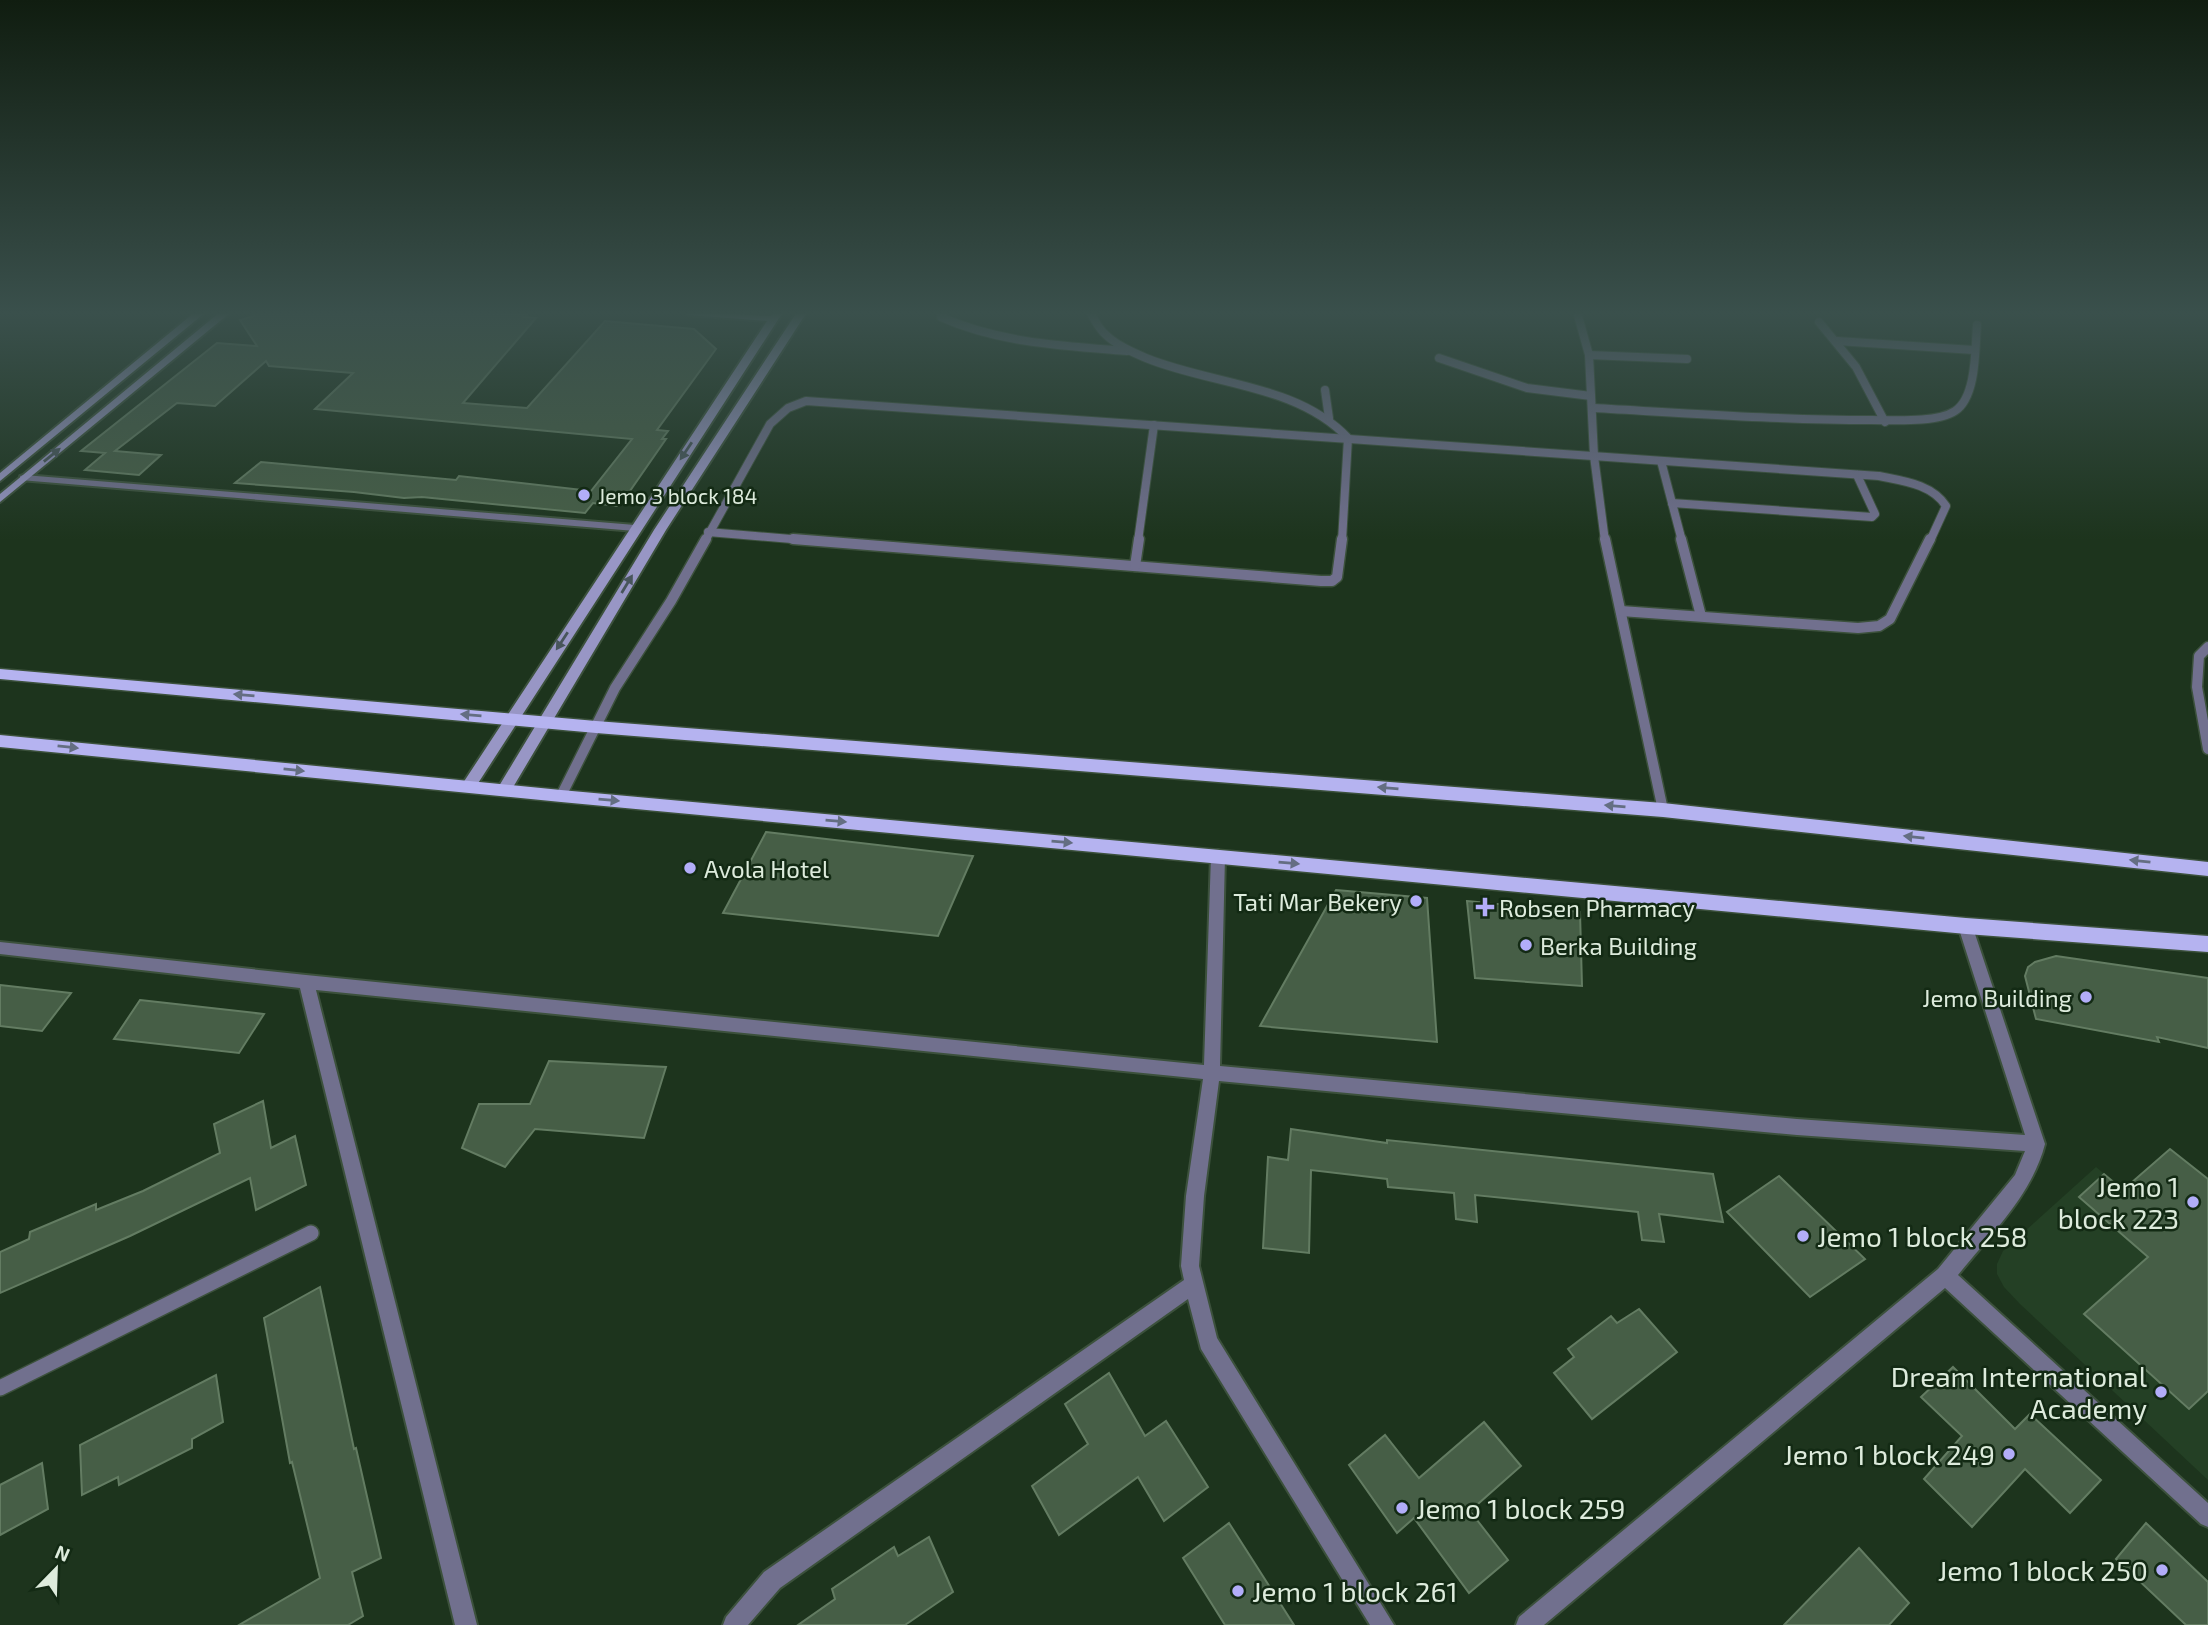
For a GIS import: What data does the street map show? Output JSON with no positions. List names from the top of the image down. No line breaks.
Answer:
{"places":{"other":["Jemo 3 block 184","Avola Hotel","Tati Mar Bekery","Berka Building","Jemo Building","Jemo 1 block 223","Jemo 1 block 258","Dream International Academy","Jemo 1 block 249","Jemo 1 block 259","Jemo 1 block 250","Jemo 1 block 261"],"health":["Robsen Pharmacy"]},"north":"top right"}
